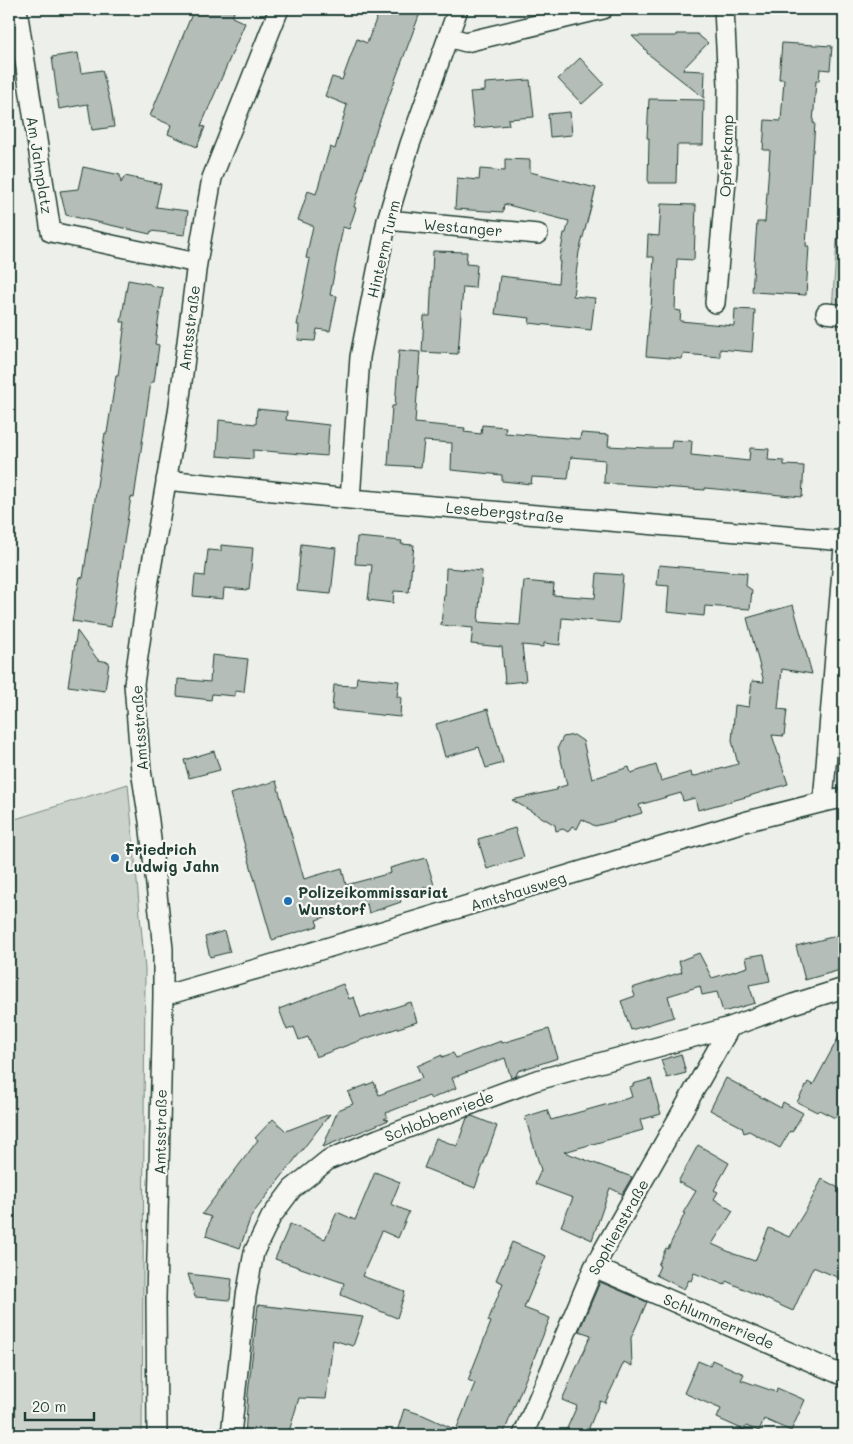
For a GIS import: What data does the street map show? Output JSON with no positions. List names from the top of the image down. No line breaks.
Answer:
{"streets":{"street":["Opferkamp","Am Jahnplatz","Westanger","Hinterm Turm","Amtsstraße","Lesebergstraße","Amtshausweg","Schlobbenriede","Sophienstraße","Schlummerriede"]},"crossings":[["Am Jahnplatz","Amtsstraße"],["Westanger","Hinterm Turm"],["Hinterm Turm","Lesebergstraße"],["Amtsstraße","Lesebergstraße"],["Amtsstraße","Amtshausweg"],["Schlobbenriede","Sophienstraße"],["Sophienstraße","Schlummerriede"]],"places":["Friedrich Ludwig Jahn","Polizeikommissariat Wunstorf"],"scale_bar":"20 m"}
